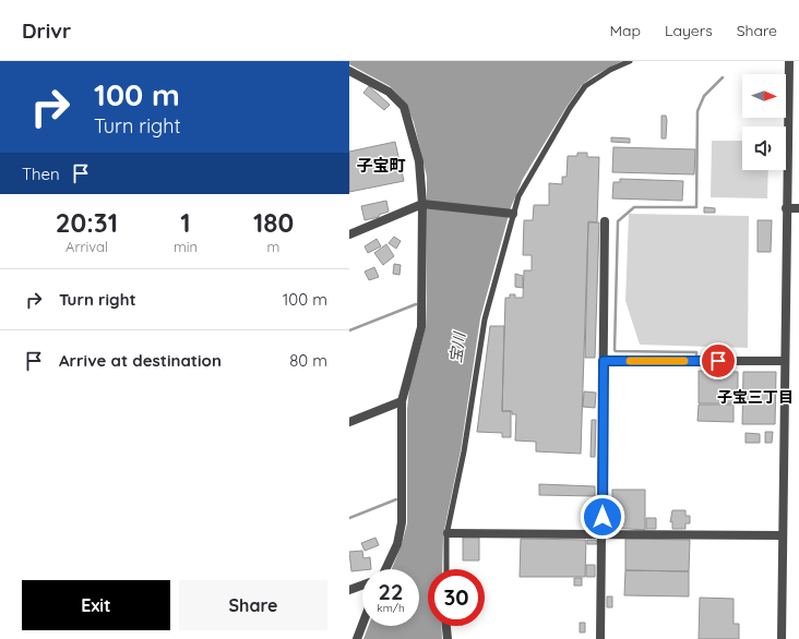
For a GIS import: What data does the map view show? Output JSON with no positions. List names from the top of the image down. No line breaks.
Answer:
{"districts":["子宝町","子宝三丁目"],"water":["宝川"],"north":"right","page":{"header":"Drivr","nav":["Map","Layers","Share"],"turn":["100 m","Turn right"],"then":"Then","eta":["20:31","Arrival","1","min","180","m"],"list":[{"name":"Turn right","value":"100 m"},{"name":"Arrive at destination","value":"80 m"}],"speed":"22 km/h","limit":"30","buttons":["Exit","Share"]}}
